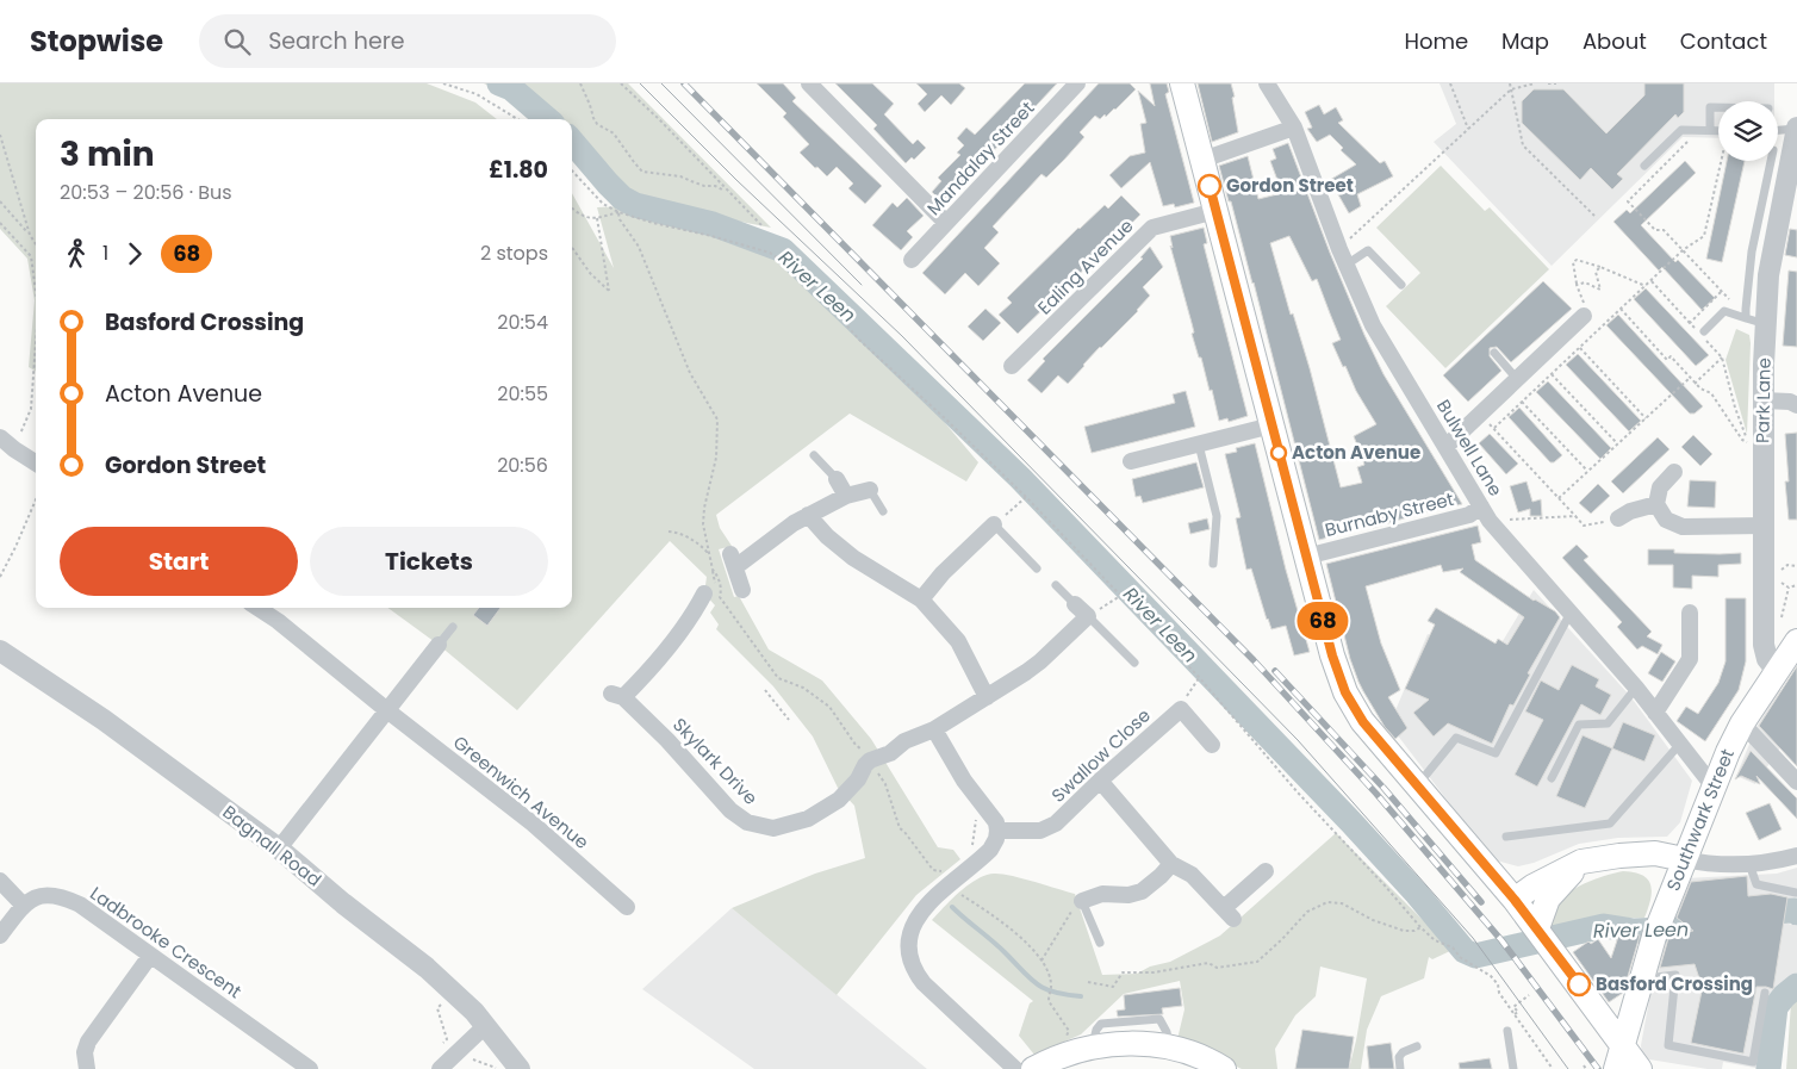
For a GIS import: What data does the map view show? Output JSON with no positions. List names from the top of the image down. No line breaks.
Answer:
{"streets":{"main road":["Southwark Street"],"street":["Mandalay Street","Ealing Avenue","Park Lane","Bulwell Lane","Burnaby Street","Swallow Close","Skylark Drive","Greenwich Avenue","Bagnall Road","Ladbrooke Crescent"]},"crossings":[["Park Lane","Southwark Street"],["Bulwell Lane","Burnaby Street"],["Bulwell Lane","Southwark Street"]],"water":["River Leen"],"places":["Gordon Street","Acton Avenue","Basford Crossing"],"lines":["bus line 68"],"page":{"header":"Stopwise","search":"Search here","nav":["Home","Map","About","Contact"],"on_map":"68","heading":["3 min","20:53 – 20:56 · Bus","£1.80"],"legs":["1","68","2 stops"],"list":[{"name":"Basford Crossing","value":"20:54"},{"name":"Acton Avenue","value":"20:55"},{"name":"Gordon Street","value":"20:56"}],"buttons":["Start","Tickets"]}}
